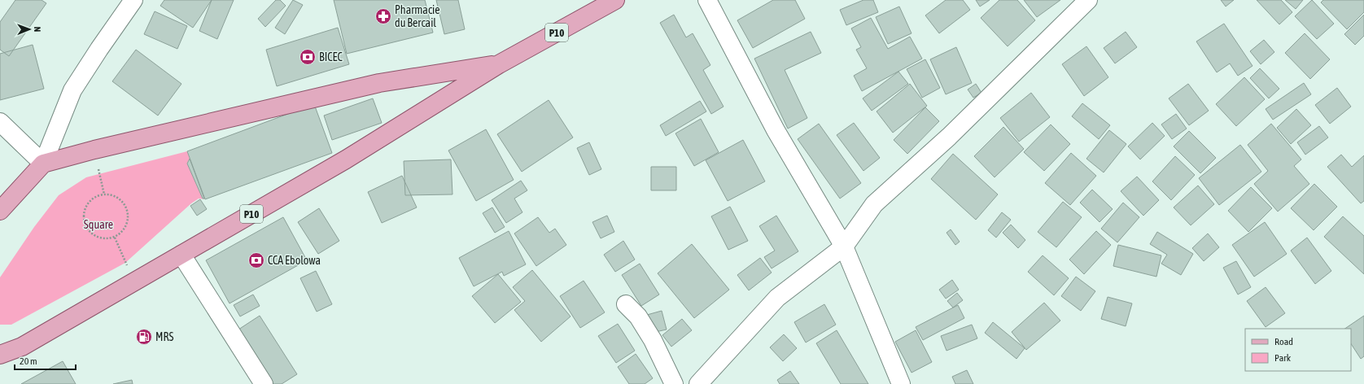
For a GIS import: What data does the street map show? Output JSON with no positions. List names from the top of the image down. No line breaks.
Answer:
{"streets":{"main road":["P10"]},"parks":["Square"],"places":{"pharmacy":["Pharmacie du Bercail"],"bank":["BICEC","CCA Ebolowa"],"fuel station":["MRS"]},"legend":["Road","Park"],"scale_bar":"20 m","north":"right"}
